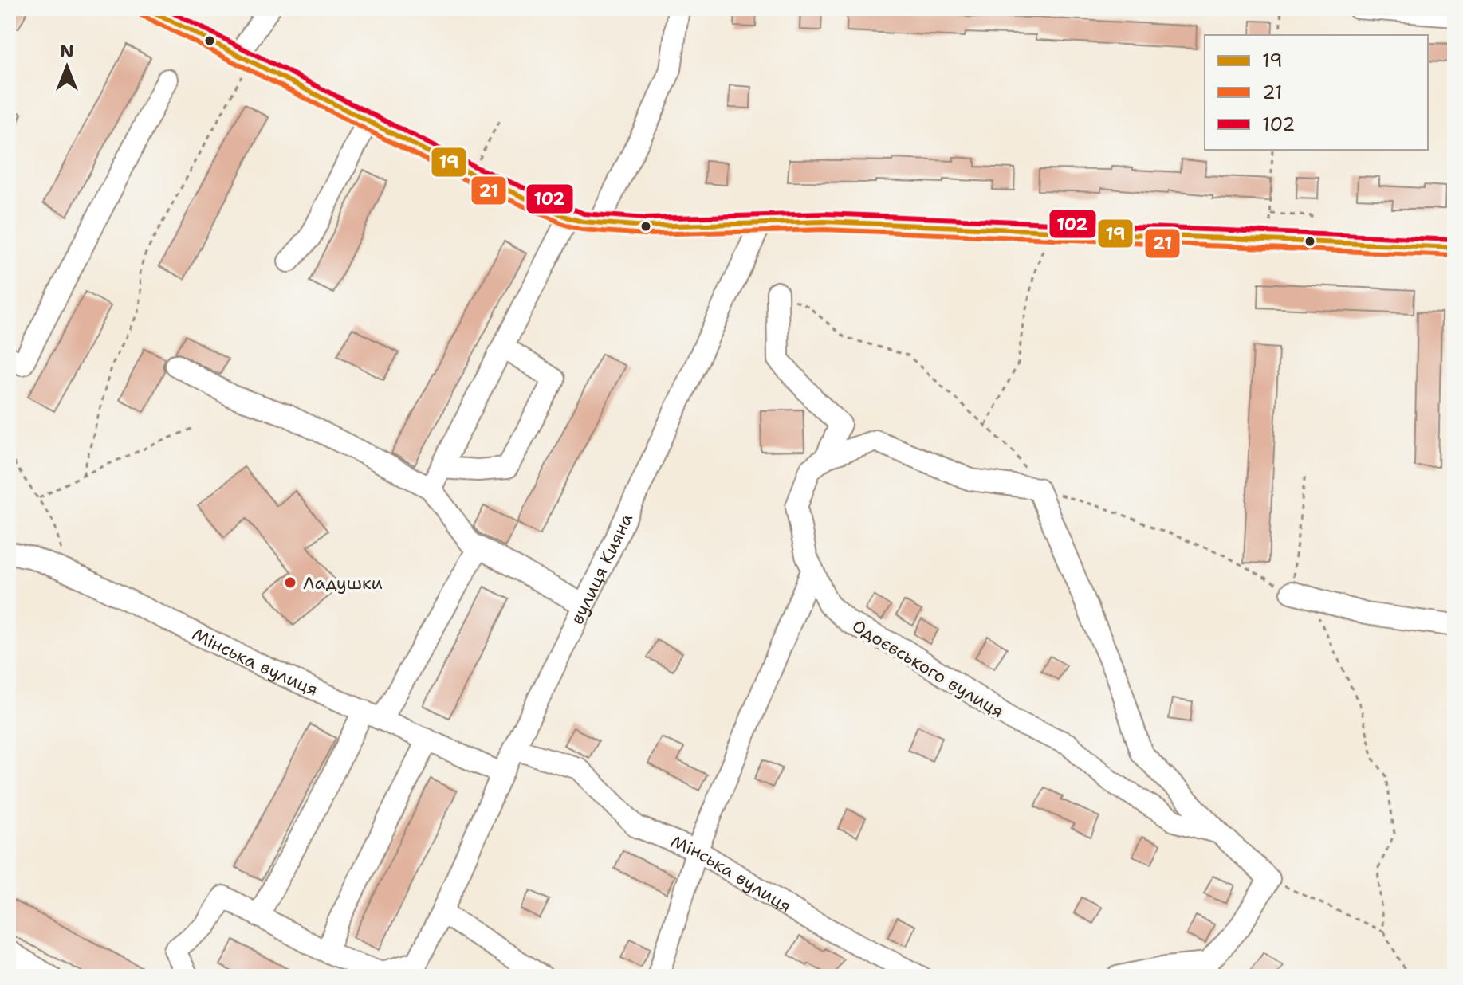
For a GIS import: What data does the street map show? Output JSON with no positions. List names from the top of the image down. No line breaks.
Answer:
{"streets":{"street":["вулиця Кияна","Мінська вулиця","Одоєвського вулиця"]},"crossings":[["вулиця Кияна","Мінська вулиця"]],"places":["Ладушки"],"lines":["transit line 19","transit line 102","transit line 21"],"legend":["19","21","102"],"north":"top"}
